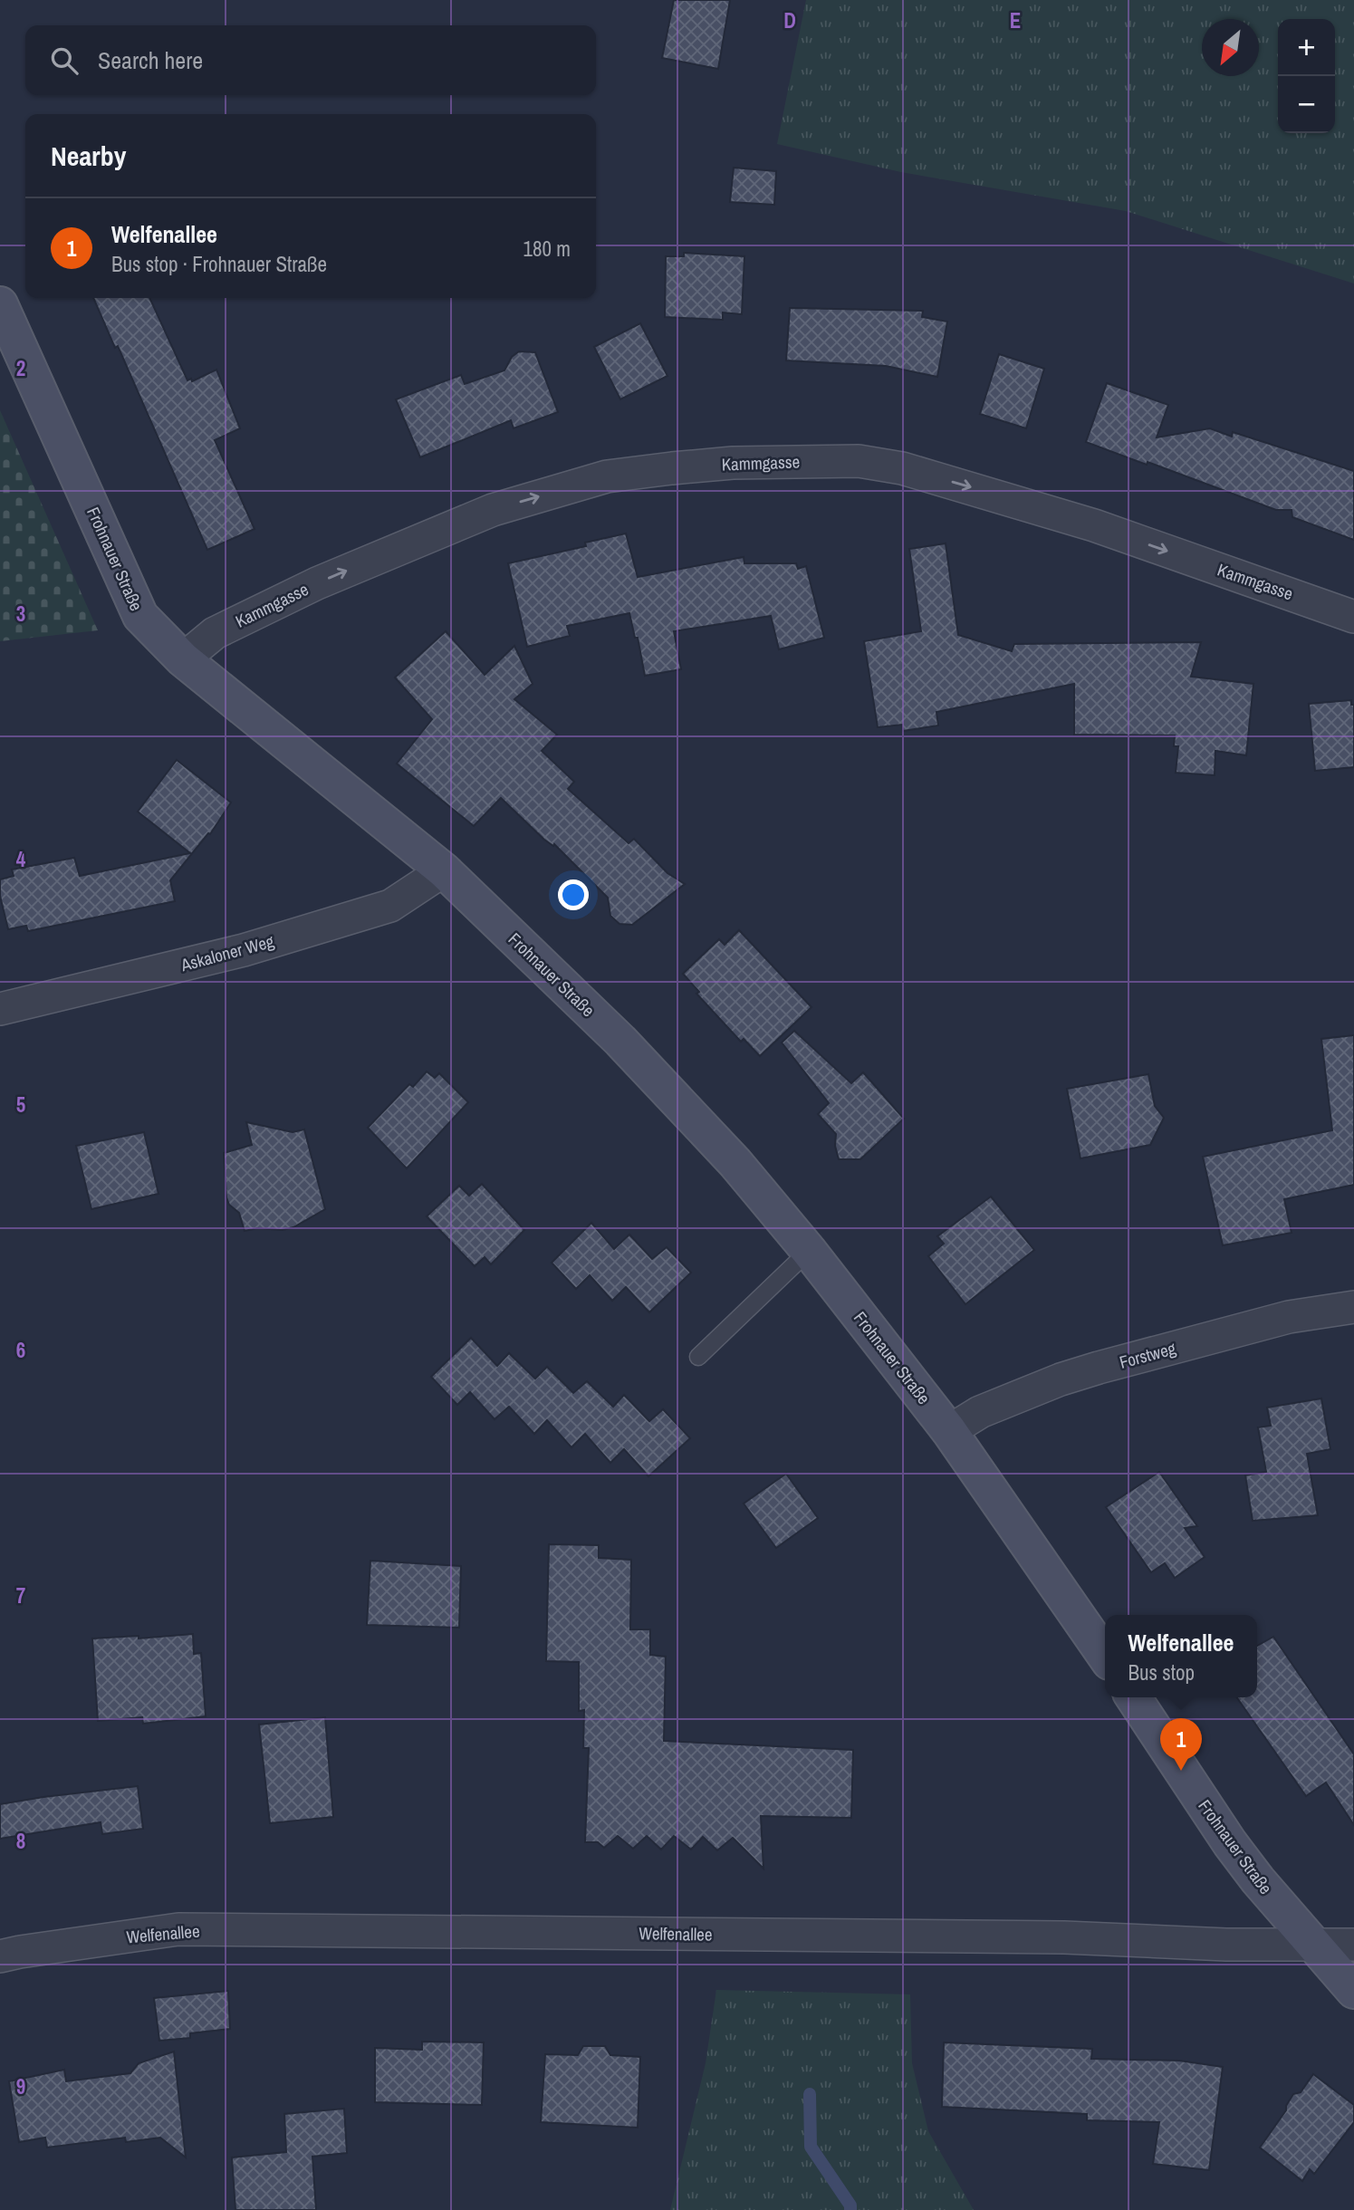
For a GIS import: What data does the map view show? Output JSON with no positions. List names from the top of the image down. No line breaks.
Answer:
{"streets":{"street":["Kammgasse","Frohnauer Straße","Askaloner Weg","Forstweg","Welfenallee"]},"crossings":[["Kammgasse","Frohnauer Straße"],["Frohnauer Straße","Askaloner Weg"],["Frohnauer Straße","Forstweg"],["Frohnauer Straße","Welfenallee"]],"one_way":["Kammgasse"],"north":"bottom left","page":{"map_buttons":["+","−"],"search":"Search here","heading":"Nearby","list":[{"mark":"1","name":"Welfenallee","note":"Bus stop · Frohnauer Straße","value":"180 m"}],"popup":["Welfenallee","Bus stop"],"pins":"1"},"grid":{"columns":["D","E"],"rows":["2","3","4","5","6","7","8","9"]}}
